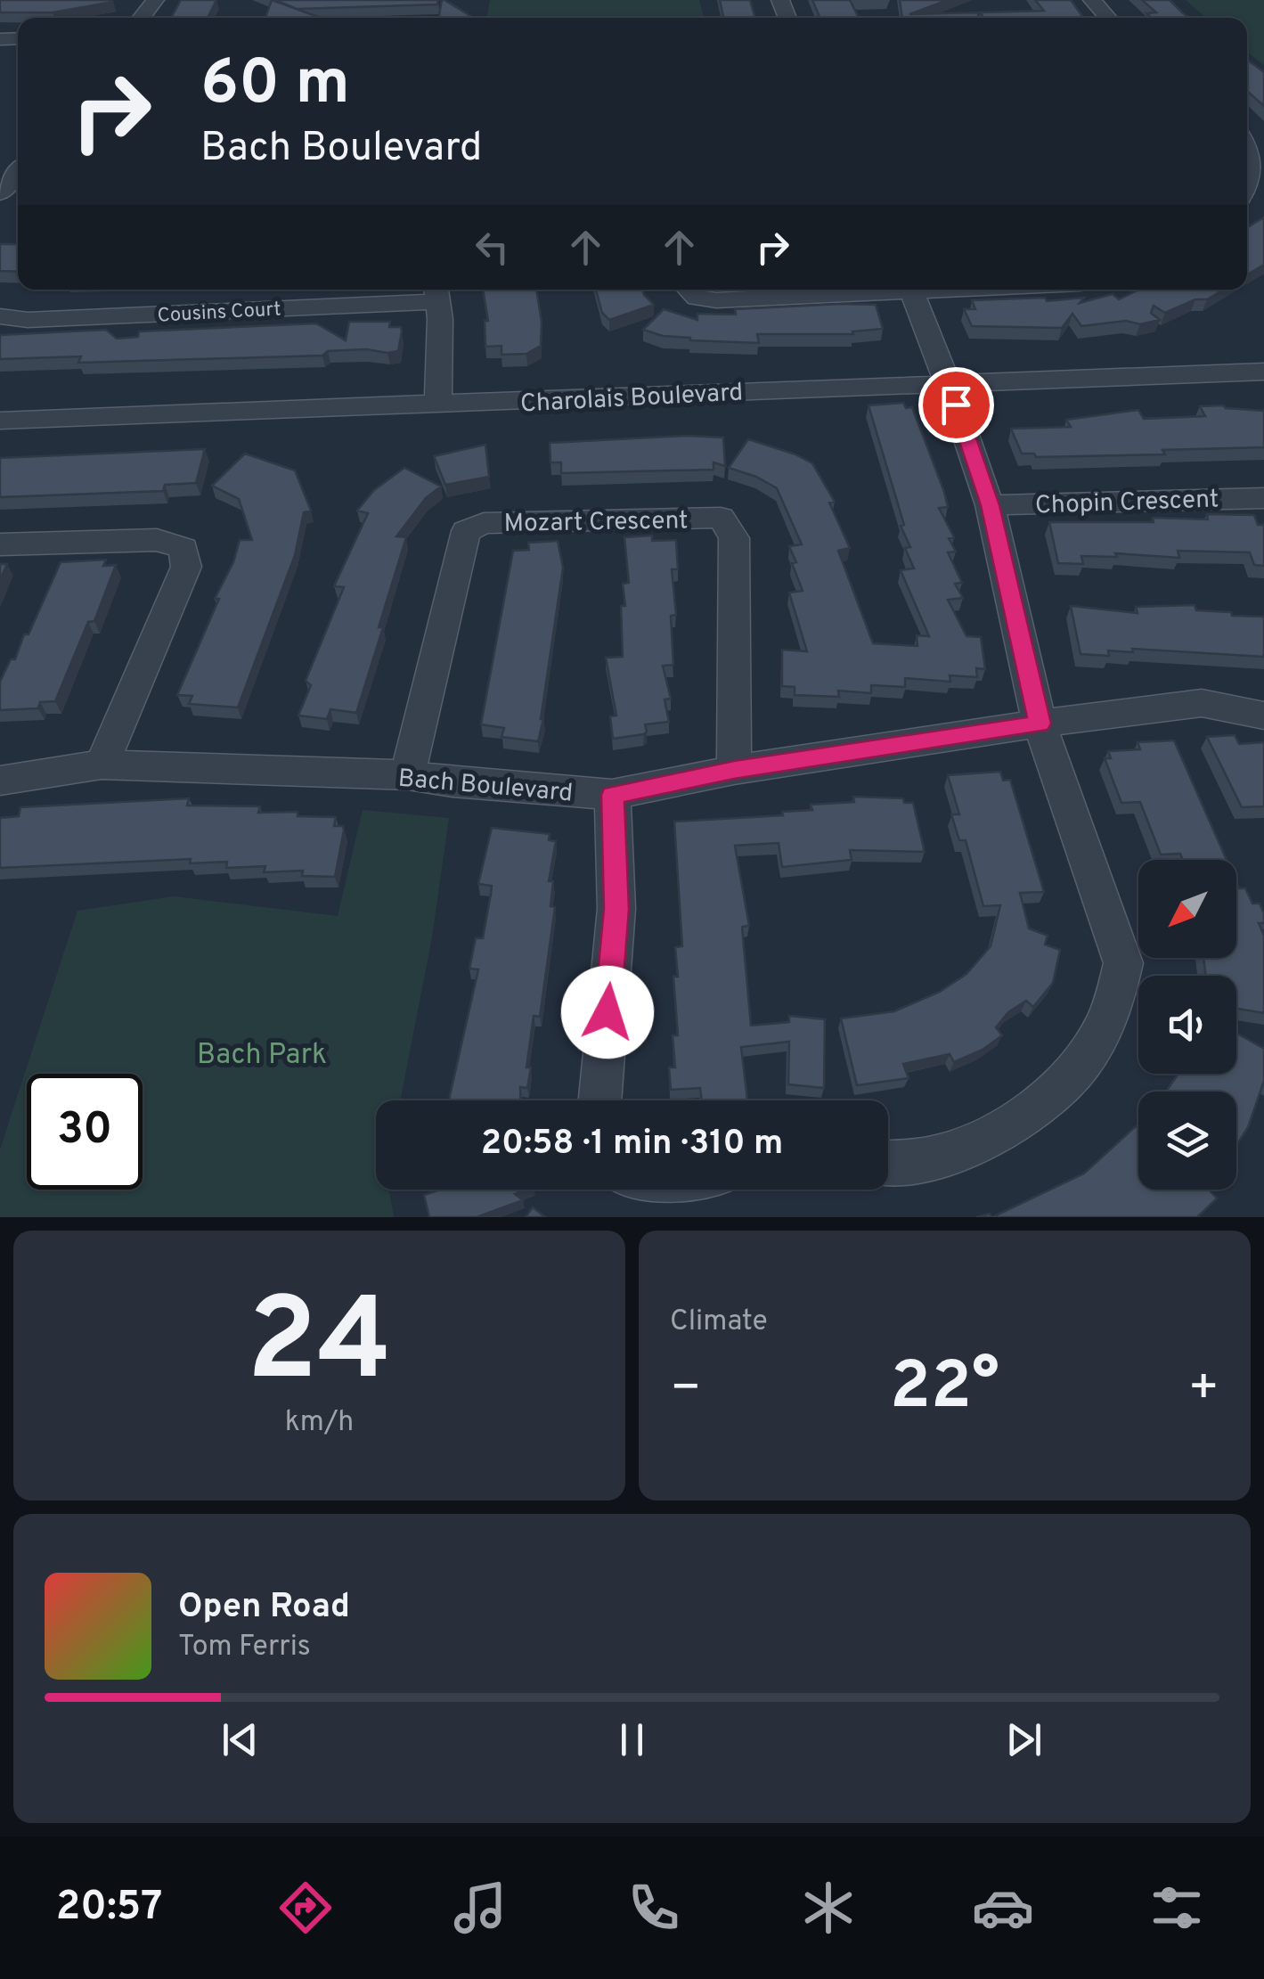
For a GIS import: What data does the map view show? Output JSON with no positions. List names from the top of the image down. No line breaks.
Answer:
{"streets":{"street":["Cousins Court","Charolais Boulevard","Chopin Crescent","Mozart Crescent","Bach Boulevard"]},"crossings":[["Mozart Crescent","Bach Boulevard"]],"parks":["Bach Park"],"north":"bottom left","page":{"turn":["60 m","Bach Boulevard"],"limit":"30","trip":"20:58 · 1 min · 310 m","tile":[["24","km/h"],"Climate"],"heat":["−","22°","+"],"song":["Open Road","Tom Ferris"],"tabs":"20:57"}}
